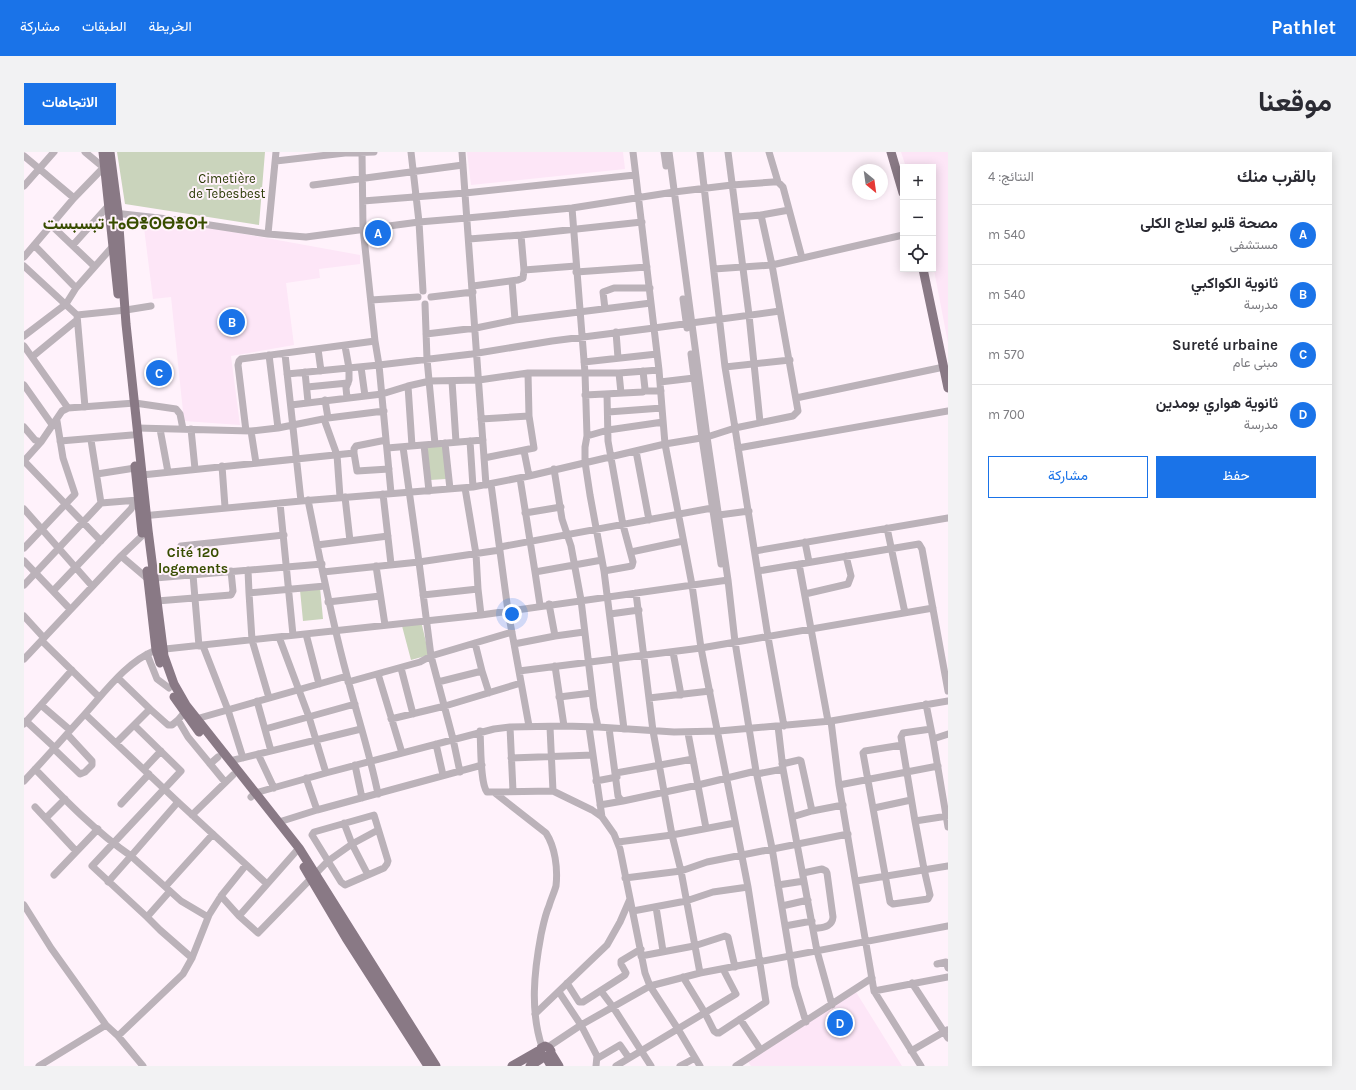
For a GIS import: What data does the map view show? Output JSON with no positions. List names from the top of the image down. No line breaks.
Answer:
{"districts":["تبسبست ⵜⴰⴱⴻⵙⴱⴻⵙⵜ","Cité 120 logements"],"parks":["Cimetière de Tebesbest"],"north":"bottom right","page":{"header":"Pathlet","nav":["الخريطة","الطبقات","مشاركة"],"title":"موقعنا","buttons":["الاتجاهات",["حفظ","مشاركة"]],"heading":["بالقرب منك","النتائج: 4"],"map_buttons":["+","−"],"list":[{"mark":"A","name":"مصحة قلبو لعلاج الكلى","note":"مستشفى","value":"540 m"},{"mark":"B","name":"ثانوية الكواكبي","note":"مدرسة","value":"540 m"},{"mark":"C","name":"Sureté urbaine","note":"مبنى عام","value":"570 m"},{"mark":"D","name":"ثانوية هواري بومدين","note":"مدرسة","value":"700 m"}],"pins":["A","B","C","D"]}}
